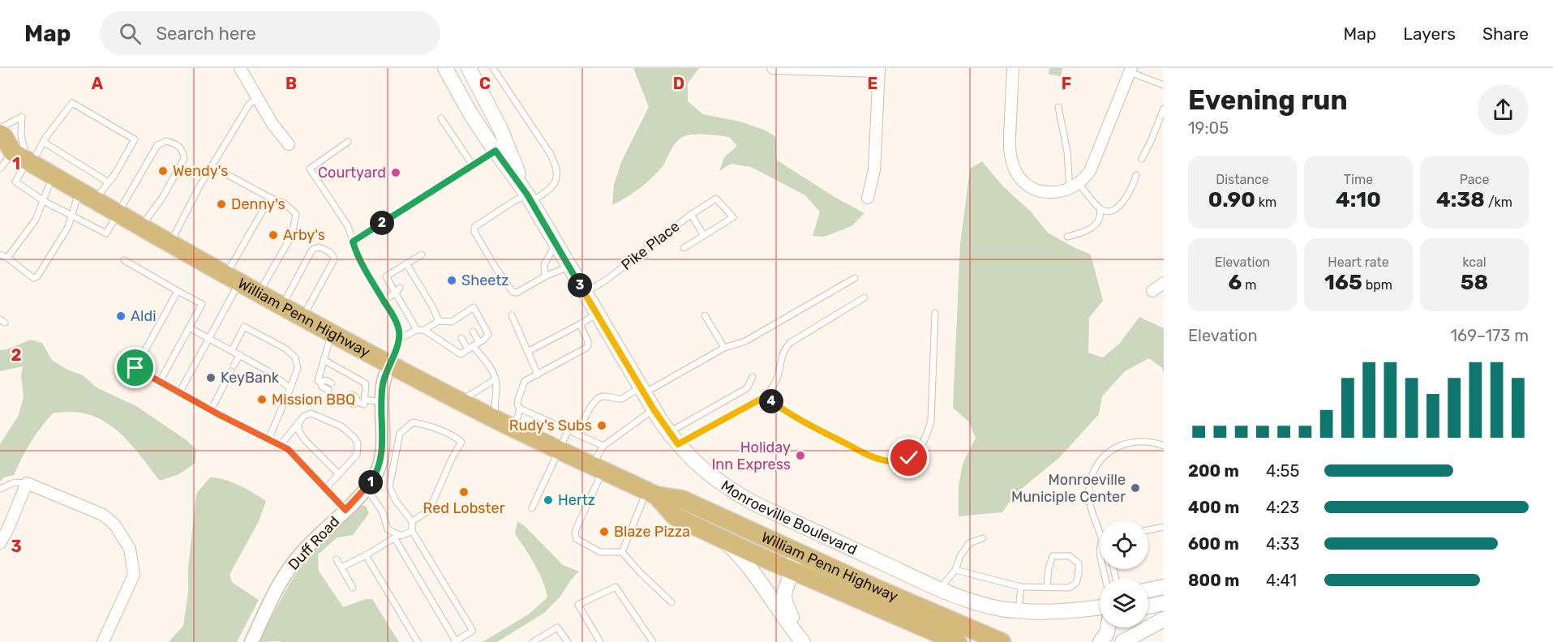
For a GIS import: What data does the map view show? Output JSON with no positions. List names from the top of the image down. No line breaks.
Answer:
{"streets":{"highway":["William Penn Highway"],"main road":["Monroeville Boulevard"],"street":["Duff Road"],"lane":["Pike Place"]},"crossings":[["Pike Place","Monroeville Boulevard"],["William Penn Highway","Duff Road"]],"places":["Wendy's","Courtyard","Denny's","Arby's","Sheetz","Aldi","KeyBank","Mission BBQ","Rudy's Subs","Holiday Inn Express","Monroeville Municiple Center","Red Lobster","Hertz","Blaze Pizza"],"page":{"header":"Map","search":"Search here","nav":["Map","Layers","Share"],"heading":["Evening run","19:05"],"stats":[["Distance","0.90 km"],["Time","4:10"],["Pace","4:38 /km"],["Elevation","6 m"],["Heart rate","165 bpm"],["kcal","58"]],"pins":["2","3","4","1"],"chart":["Elevation","169–173 m"],"list":[{"name":"200 m","note":"4:55"},{"name":"400 m","note":"4:23"},{"name":"600 m","note":"4:33"},{"name":"800 m","note":"4:41"}]},"grid":{"columns":["A","B","C","D","E","F"],"rows":["1","2","3"]}}
